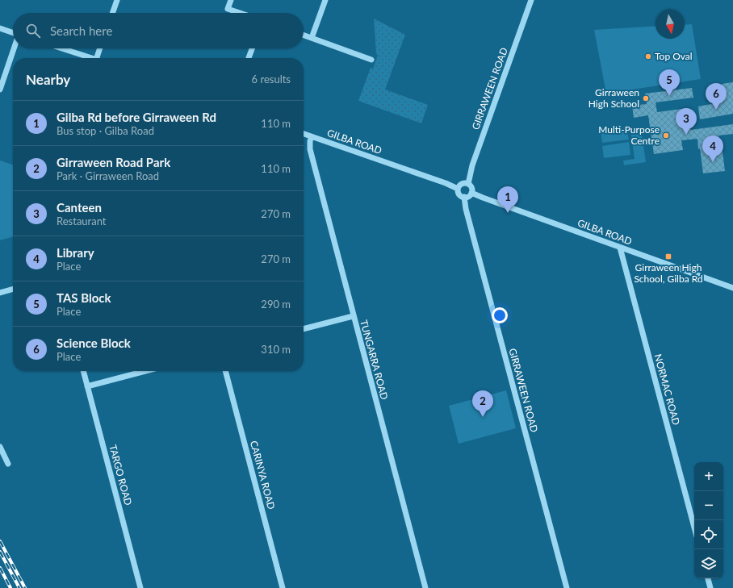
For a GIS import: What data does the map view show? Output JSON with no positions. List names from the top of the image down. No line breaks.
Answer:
{"streets":{"street":["GIRRAWEEN ROAD","GILBA ROAD","TUNGARRA ROAD","NORMAC ROAD","TARGO ROAD","CARINYA ROAD"]},"crossings":[["GIRRAWEEN ROAD","GILBA ROAD"],["GILBA ROAD","TUNGARRA ROAD"],["GILBA ROAD","NORMAC ROAD"]],"places":{"other":["Top Oval","Girraween High School","Multi-Purpose Centre"],"transit":["Girraween High School, Gilba Rd"]},"north":"bottom","page":{"search":"Search here","heading":["Nearby","6 results"],"pins":["5","6","3","4","1","2"],"list":[{"mark":"1","name":"Gilba Rd before Girraween Rd","note":"Bus stop · Gilba Road","value":"110 m"},{"mark":"2","name":"Girraween Road Park","note":"Park · Girraween Road","value":"110 m"},{"mark":"3","name":"Canteen","note":"Restaurant","value":"270 m"},{"mark":"4","name":"Library","note":"Place","value":"270 m"},{"mark":"5","name":"TAS Block","note":"Place","value":"290 m"},{"mark":"6","name":"Science Block","note":"Place","value":"310 m"}],"map_buttons":["+","−"]}}
